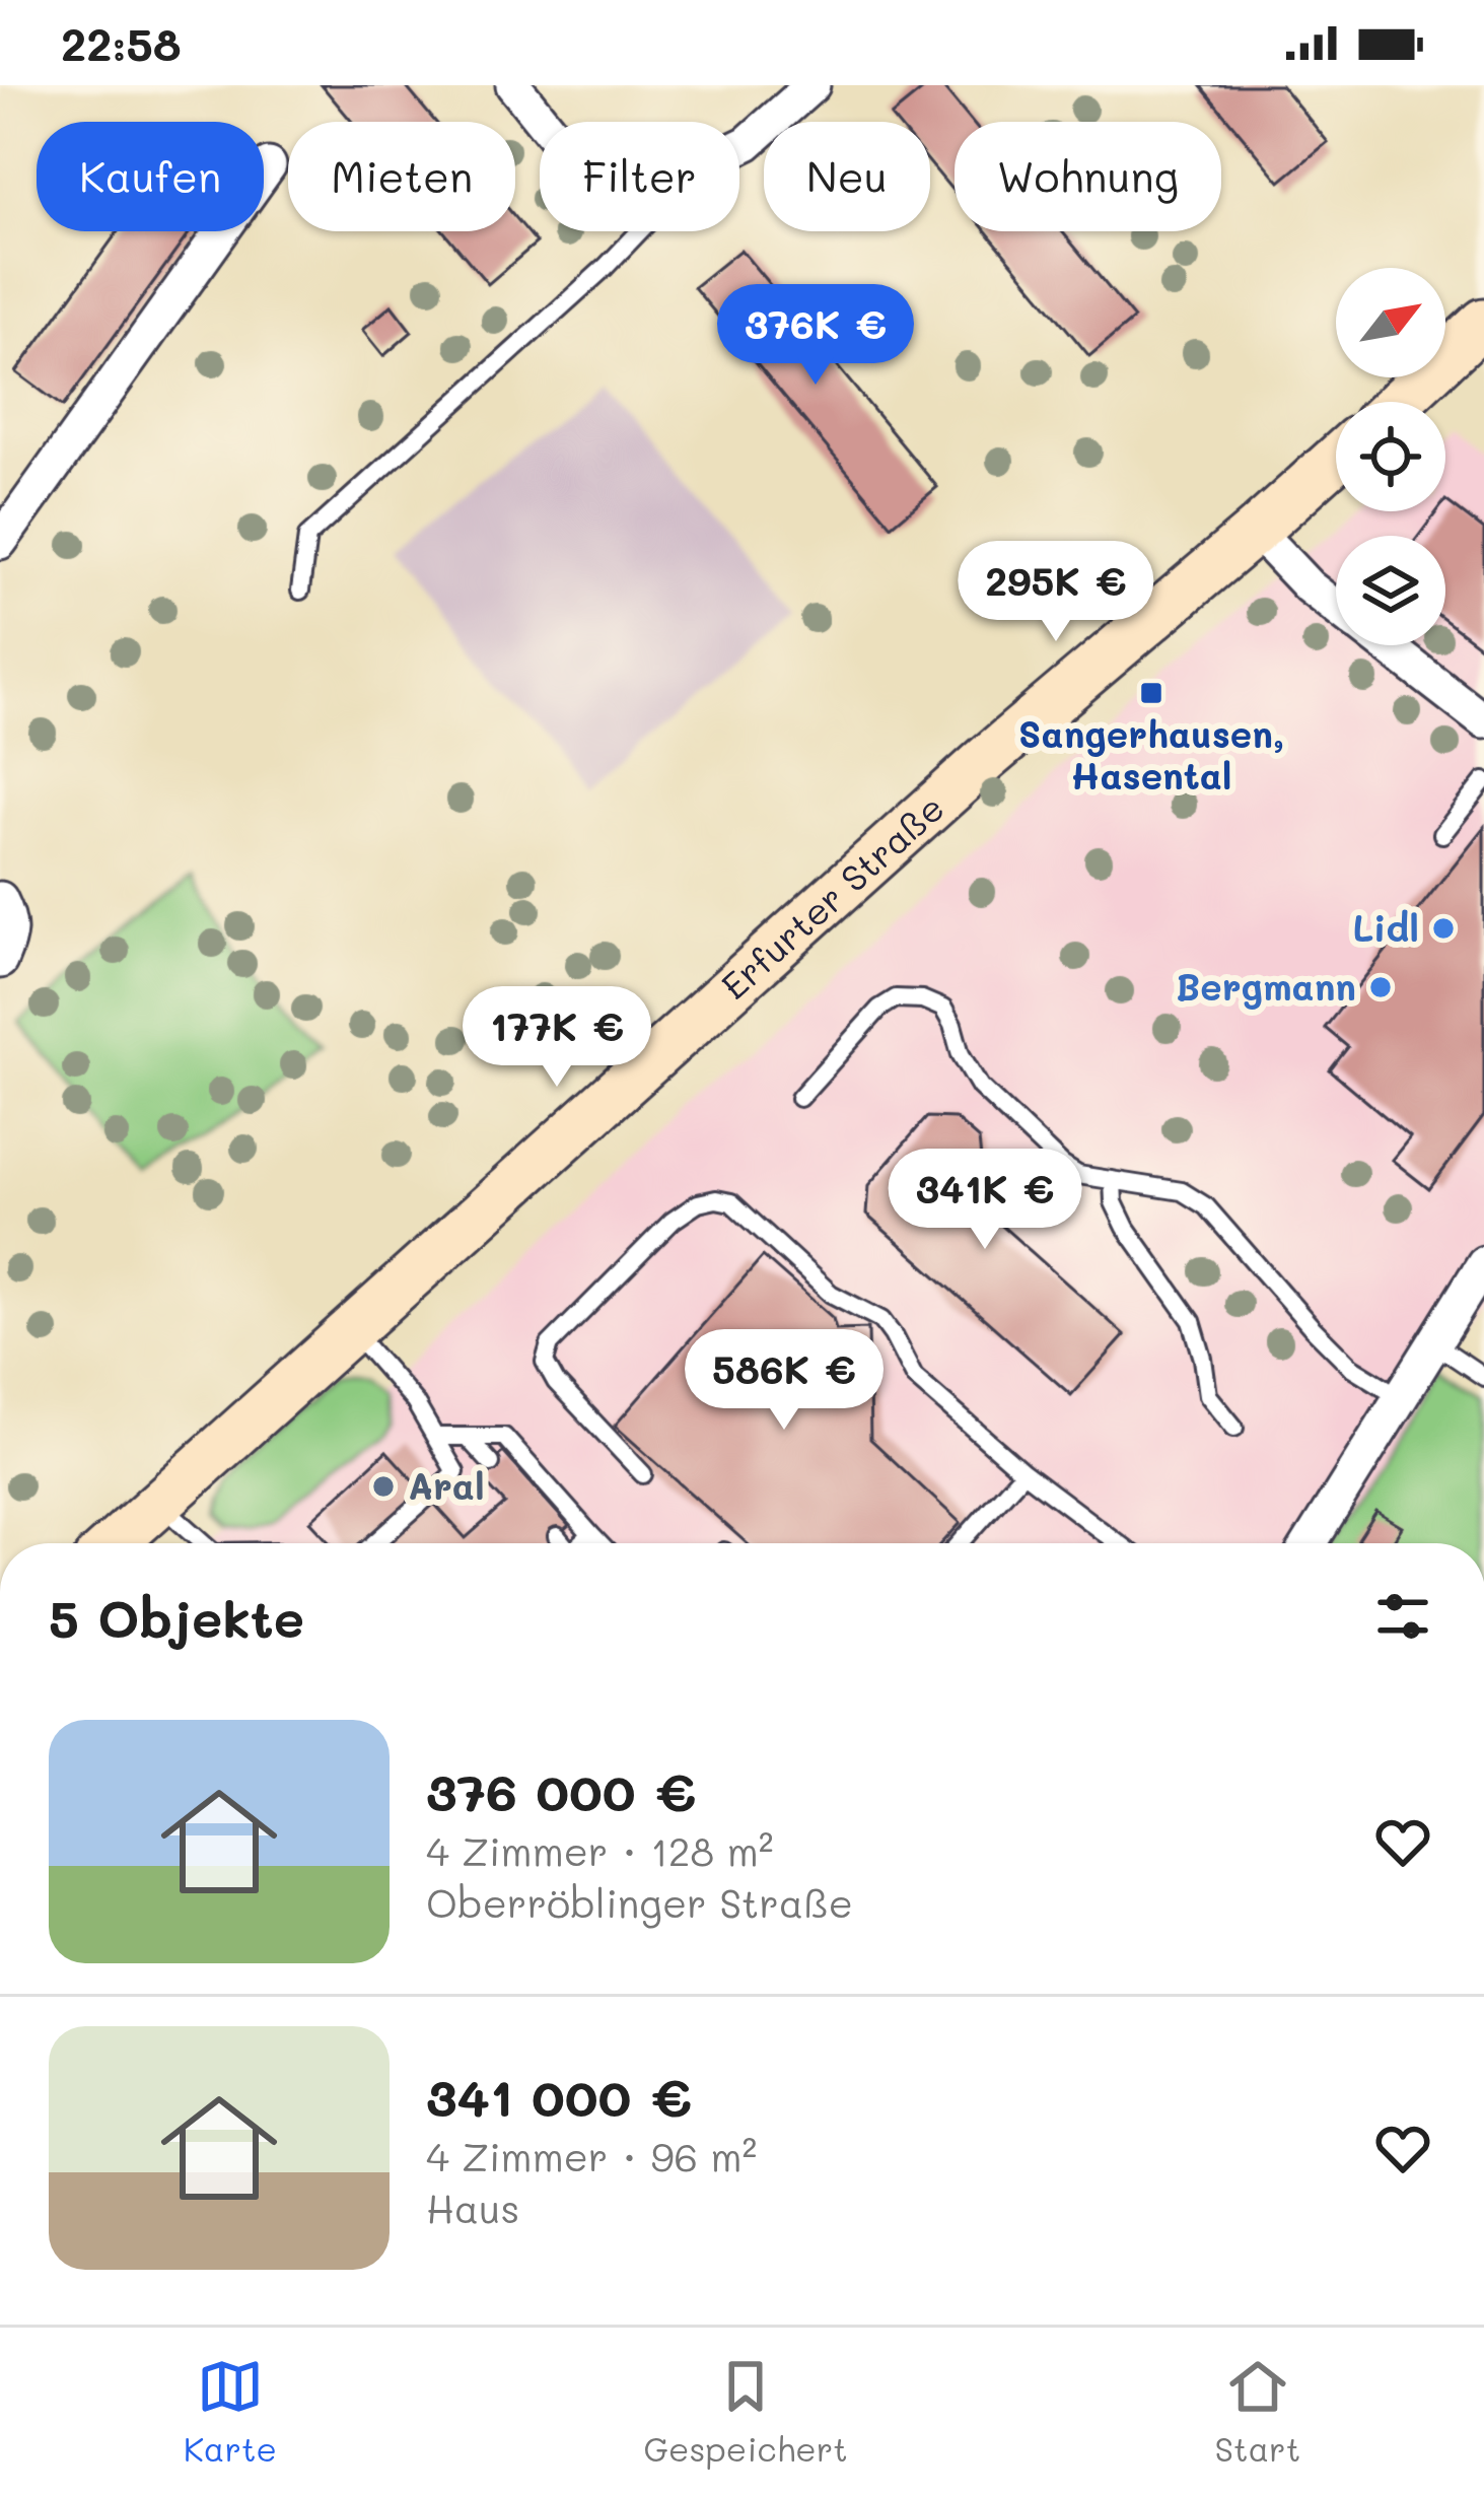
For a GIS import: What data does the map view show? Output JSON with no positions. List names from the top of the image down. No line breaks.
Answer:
{"streets":{"main road":["Erfurter Straße"]},"places":{"transit":["Sangerhausen, Hasental"],"other":["Lidl","Bergmann","Aral"]},"north":"top right","page":{"status":"22:58","chip":["Kaufen","Mieten","Filter","Neu","Wohnung"],"price":["376K €","295K €","177K €","341K €","586K €"],"heading":"5 Objekte","list":[{"name":"376 000 €","note":"4 Zimmer · 128 m² · Oberröblinger Straße"},{"name":"341 000 €","note":"4 Zimmer · 96 m² · Haus"}],"tabs":["Karte","Gespeichert","Start"]}}
